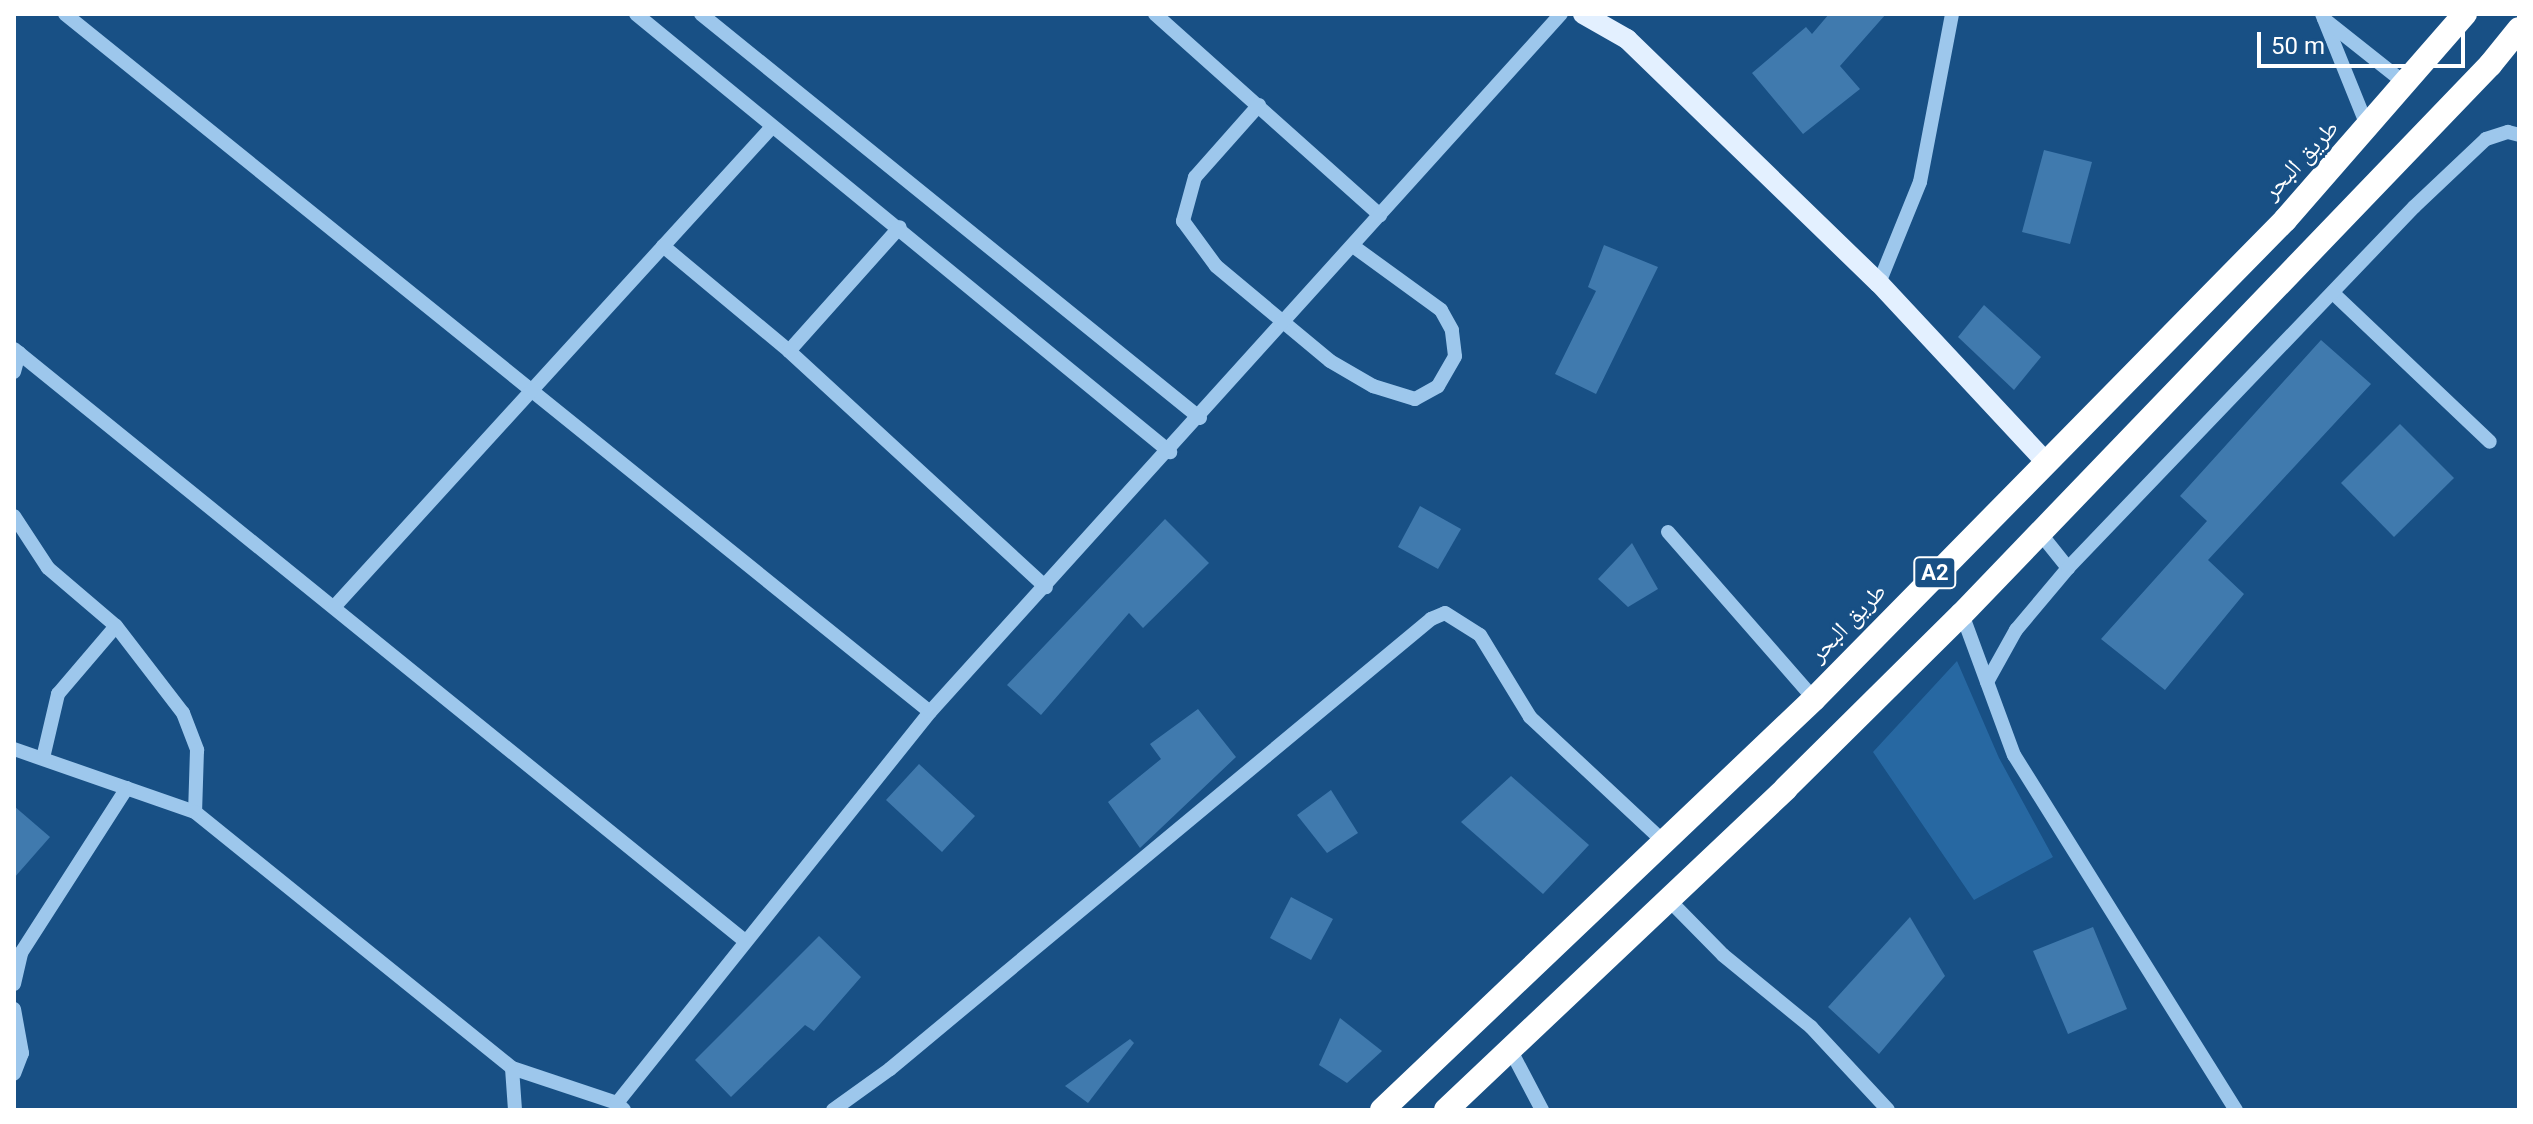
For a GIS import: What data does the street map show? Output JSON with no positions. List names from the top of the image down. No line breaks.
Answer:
{"streets":{"highway":["طريق البحر","A2"]},"scale_bar":"50 m"}
